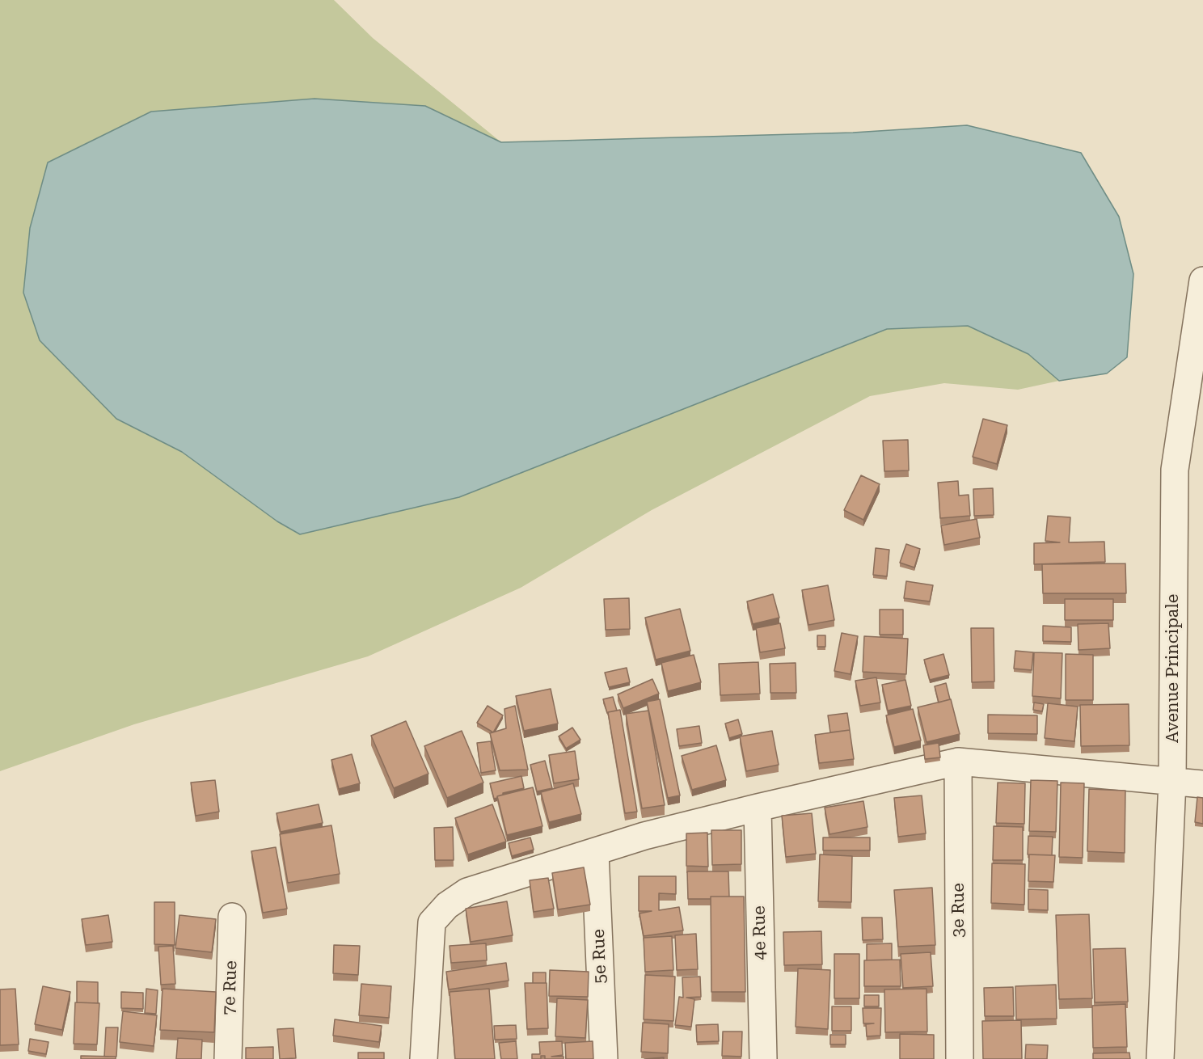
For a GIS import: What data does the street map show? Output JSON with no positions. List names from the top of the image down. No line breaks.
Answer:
{"streets":{"street":["Avenue Principale","3e Rue","4e Rue","5e Rue","7e Rue"]}}
